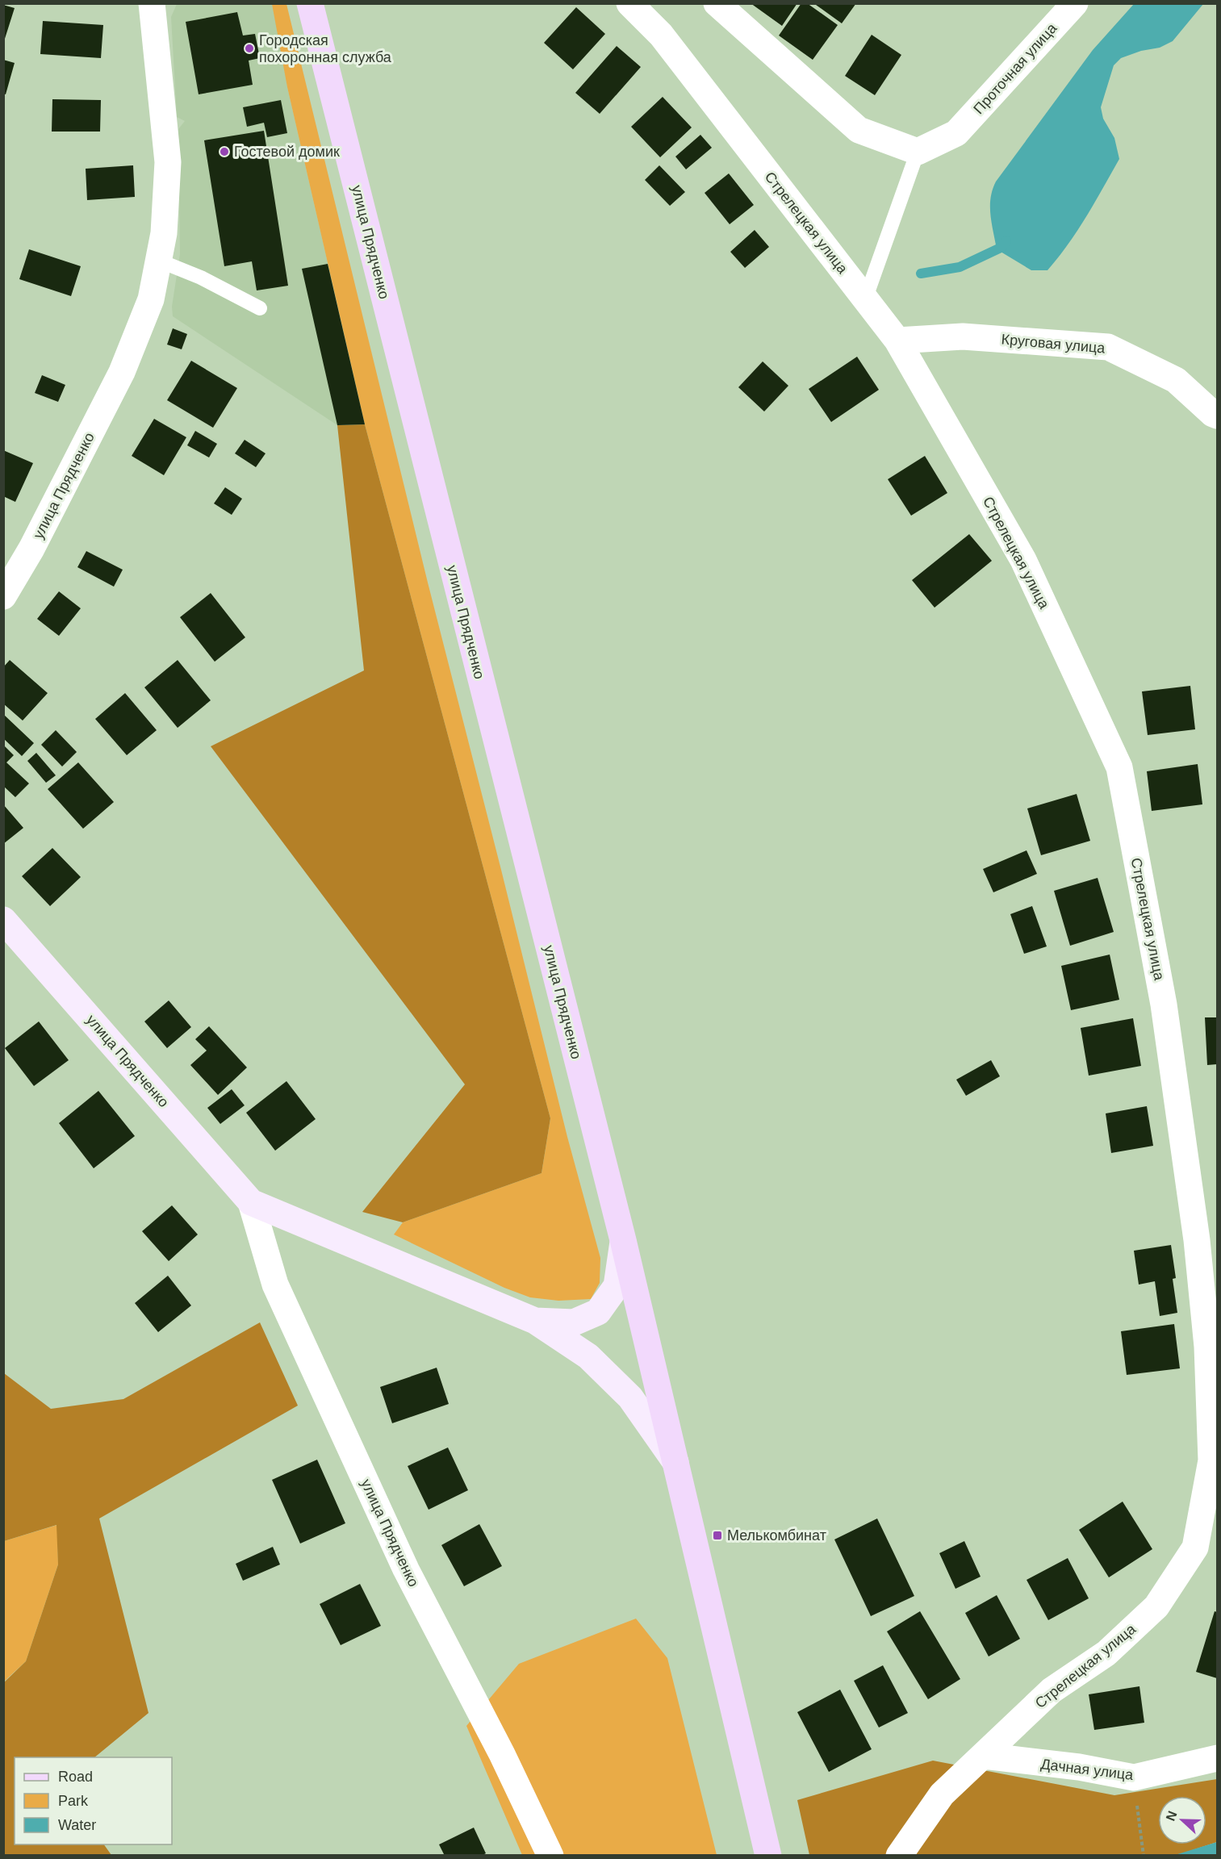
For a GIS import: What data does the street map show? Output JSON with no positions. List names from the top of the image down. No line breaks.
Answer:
{"streets":{"main road":["улица Прядченко"],"street":["Проточная улица","Стрелецкая улица","Круговая улица","Дачная улица"]},"crossings":[["Стрелецкая улица","Круговая улица"],["Стрелецкая улица","Дачная улица"]],"places":{"other":["Городская похоронная служба","Гостевой домик"],"transit":["Мелькомбинат"]},"legend":["Road","Park","Water"],"north":"left"}
